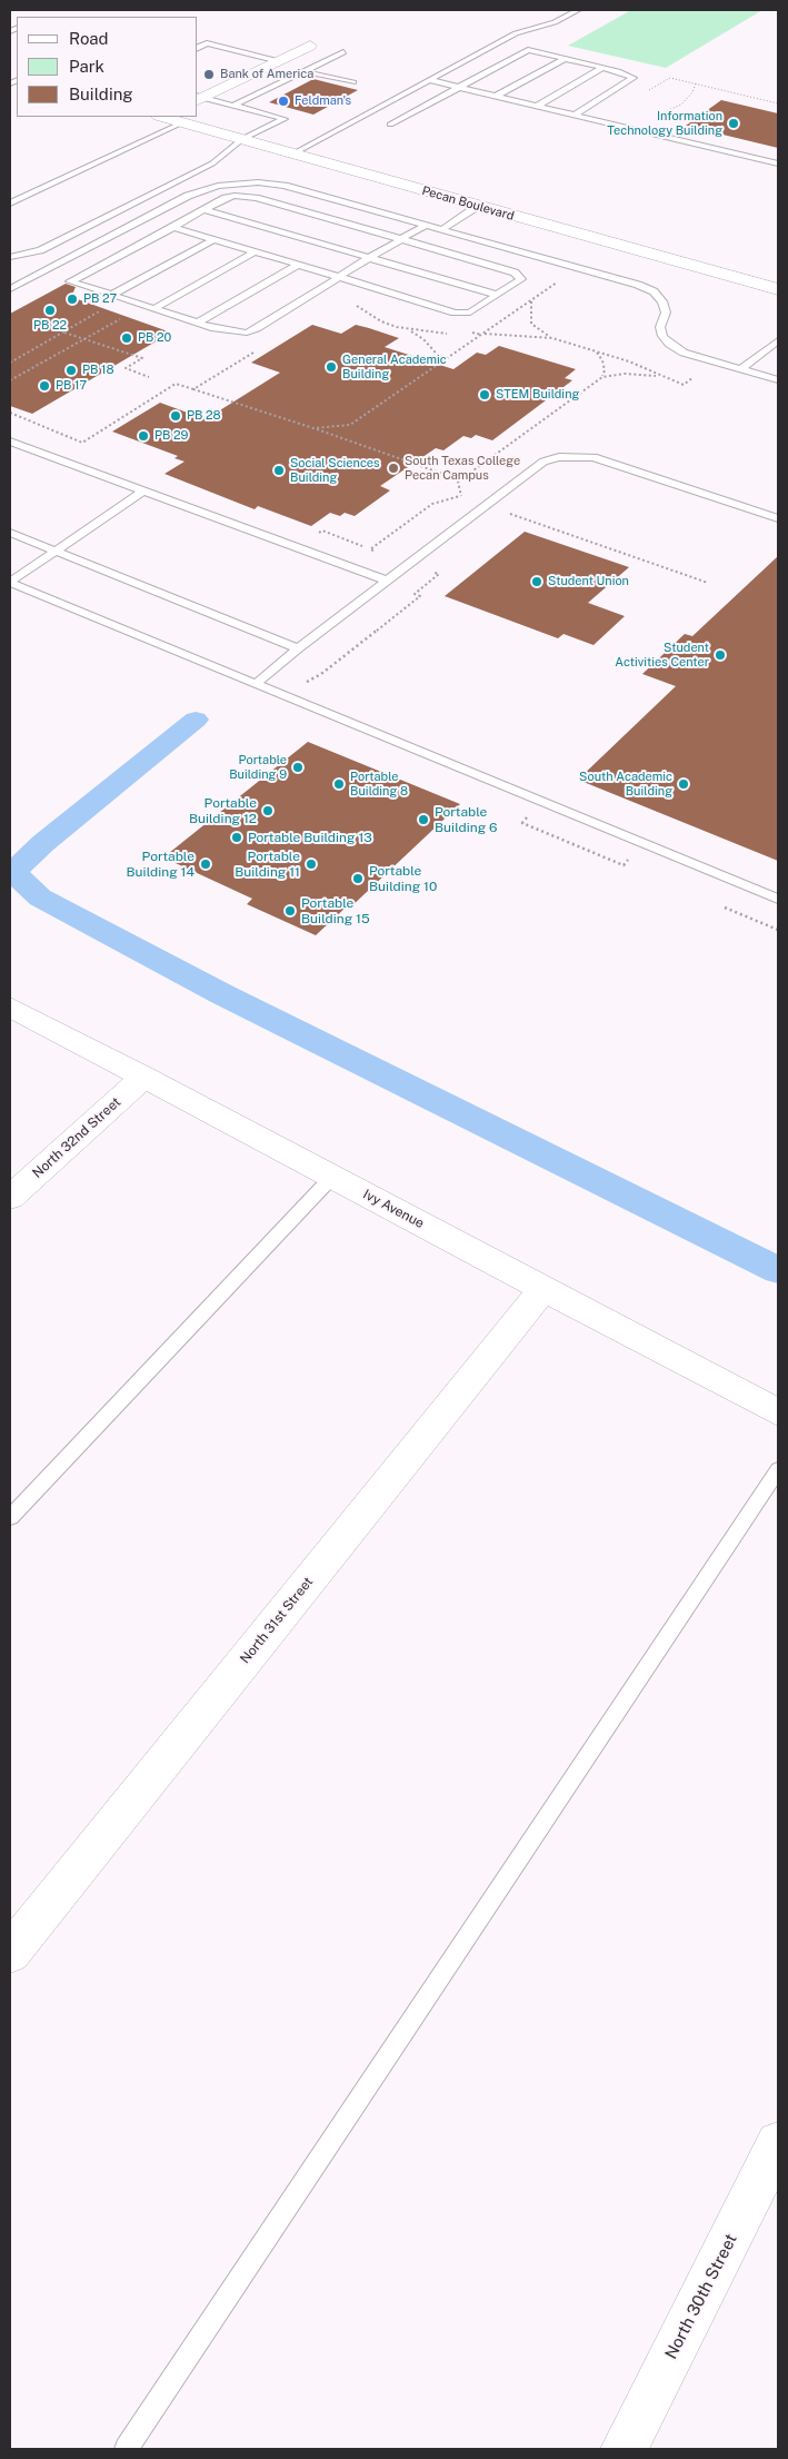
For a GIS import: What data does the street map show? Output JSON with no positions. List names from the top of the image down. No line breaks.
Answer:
{"streets":{"street":["Pecan Boulevard","North 32nd Street","Ivy Avenue","North 31st Street","North 30th Street"]},"crossings":[["North 32nd Street","Ivy Avenue"],["Ivy Avenue","North 31st Street"]],"places":["Bank of America","Feldman's","Information Technology Building","PB 27","PB 22","PB 20","General Academic Building","PB 18","PB 17","STEM Building","PB 28","PB 29","South Texas College Pecan Campus","Social Sciences Building","Student Union","Student Activities Center","Portable Building 9","Portable Building 8","South Academic Building","Portable Building 12","Portable Building 6","Portable Building 13","Portable Building 14","Portable Building 11","Portable Building 10","Portable Building 15"],"legend":["Road","Park","Building"]}
